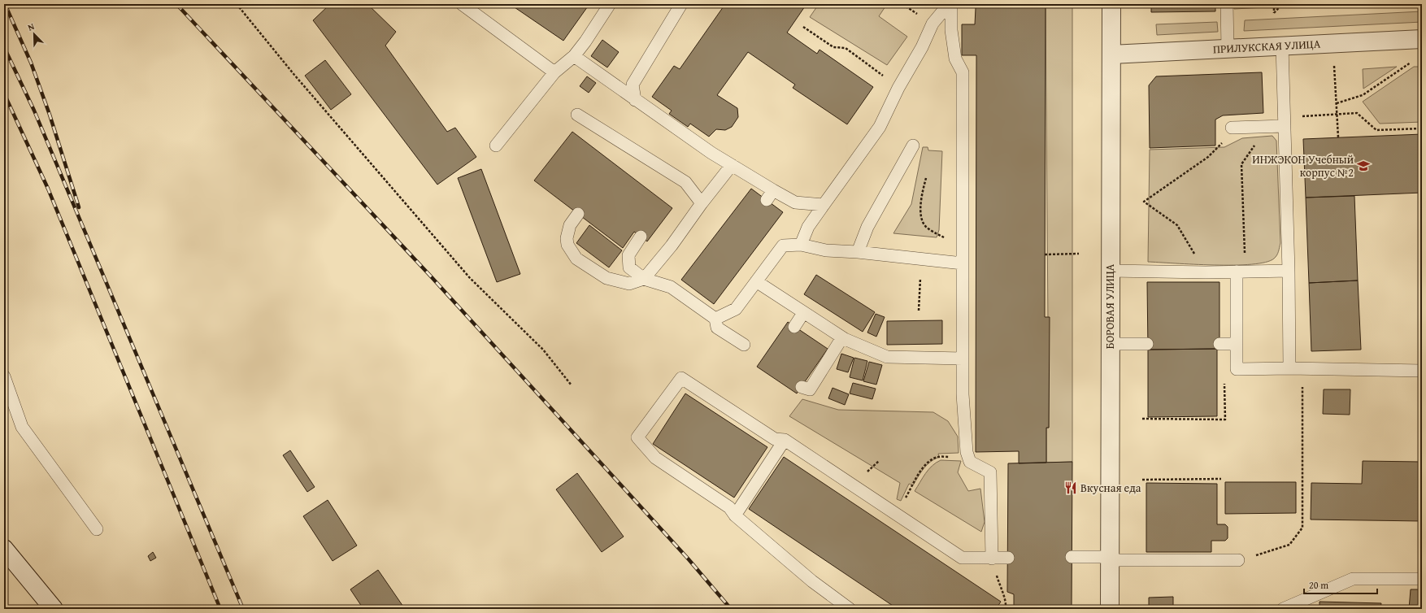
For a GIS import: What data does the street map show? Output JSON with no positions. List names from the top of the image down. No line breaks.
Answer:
{"streets":{"street":["ПРИЛУКСКАЯ УЛИЦА","БОРОВАЯ УЛИЦА"]},"crossings":[["ПРИЛУКСКАЯ УЛИЦА","БОРОВАЯ УЛИЦА"]],"places":{"school or university":["ИНЖЭКОН Учебный корпус №2"],"restaurant":["Вкусная еда"]},"scale_bar":"20 m","north":"top left"}
